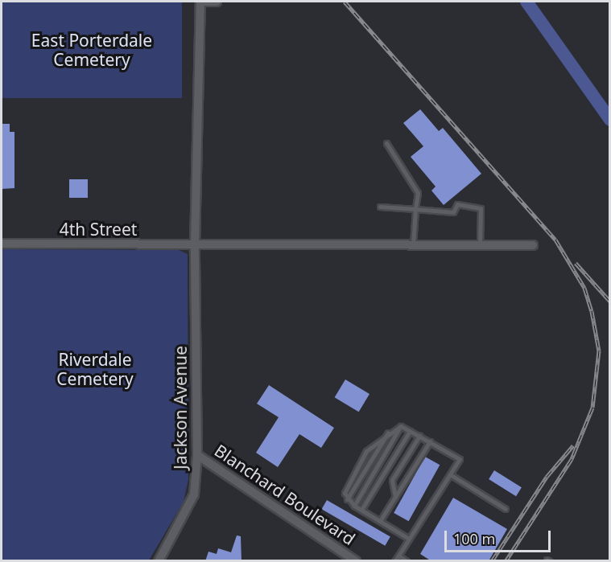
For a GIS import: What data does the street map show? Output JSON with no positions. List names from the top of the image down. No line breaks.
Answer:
{"streets":{"street":["4th Street","Jackson Avenue","Blanchard Boulevard"]},"crossings":[["4th Street","Jackson Avenue"],["Jackson Avenue","Blanchard Boulevard"]],"parks":["East Porterdale Cemetery","Riverdale Cemetery"],"scale_bar":"100 m"}
